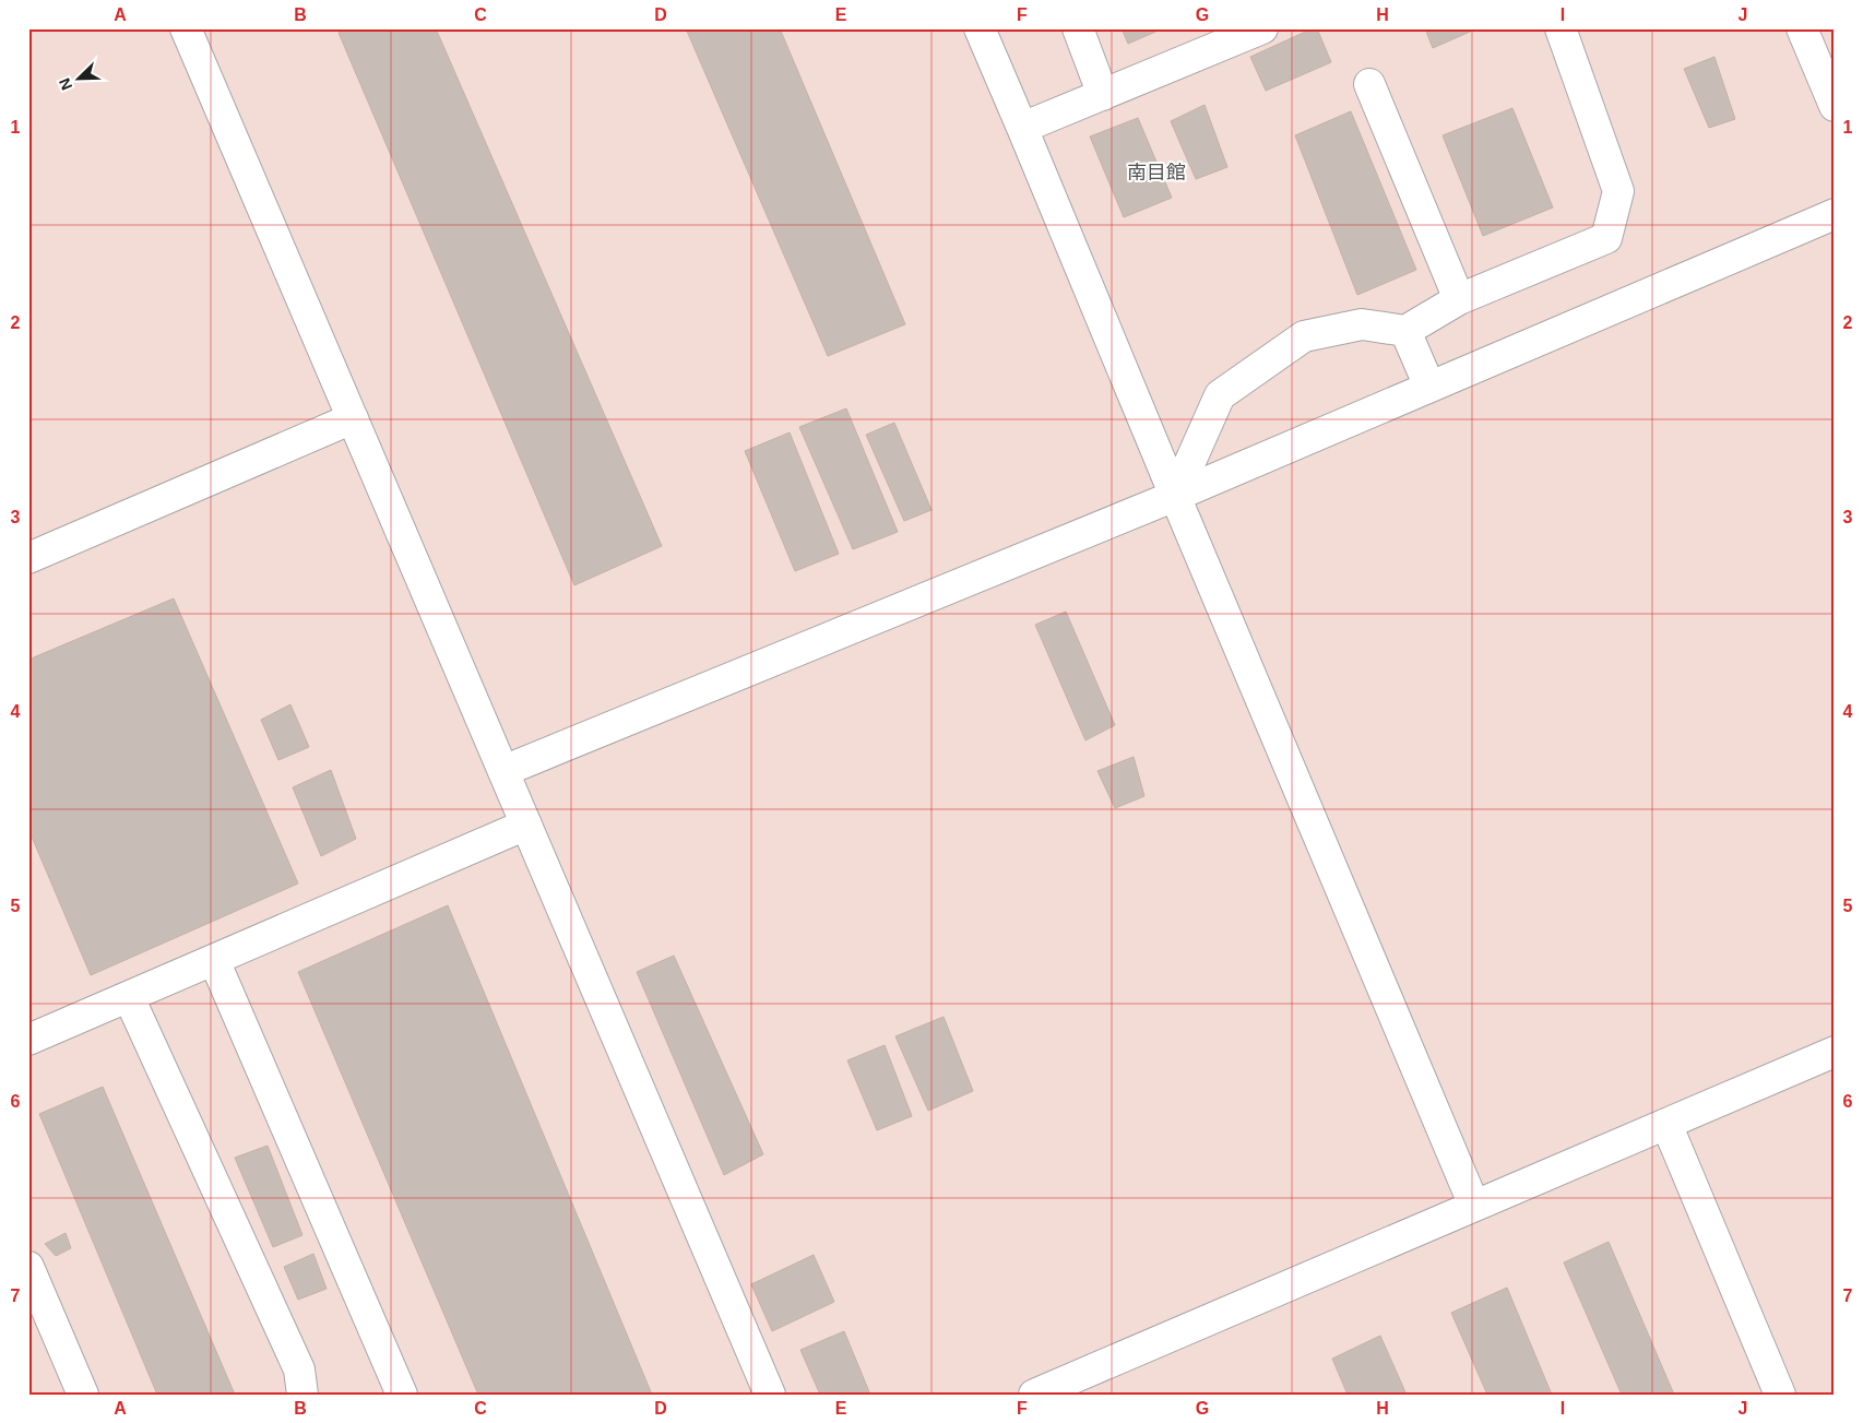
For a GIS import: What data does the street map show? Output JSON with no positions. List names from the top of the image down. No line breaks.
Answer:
{"districts":["南目館"],"north":"bottom left","grid":{"columns":["A","B","C","D","E","F","G","H","I","J"],"rows":["1","2","3","4","5","6","7"]}}
